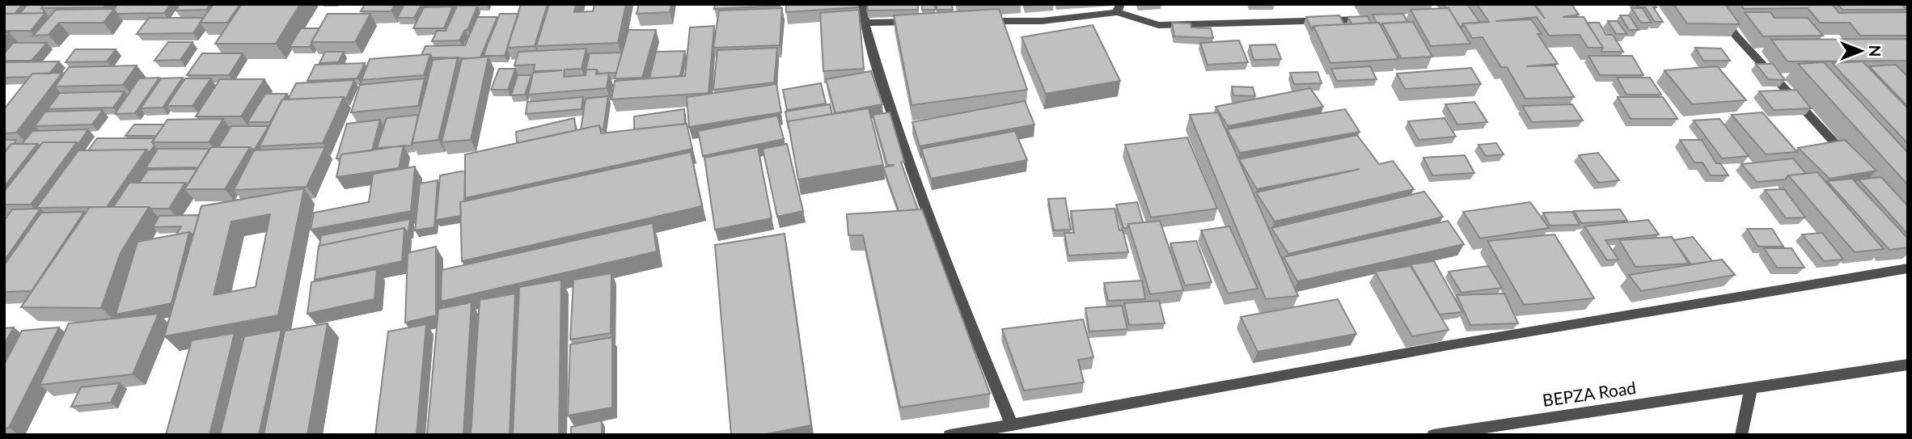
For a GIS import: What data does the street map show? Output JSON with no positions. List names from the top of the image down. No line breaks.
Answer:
{"streets":{"street":["BEPZA Road"]},"north":"right"}
